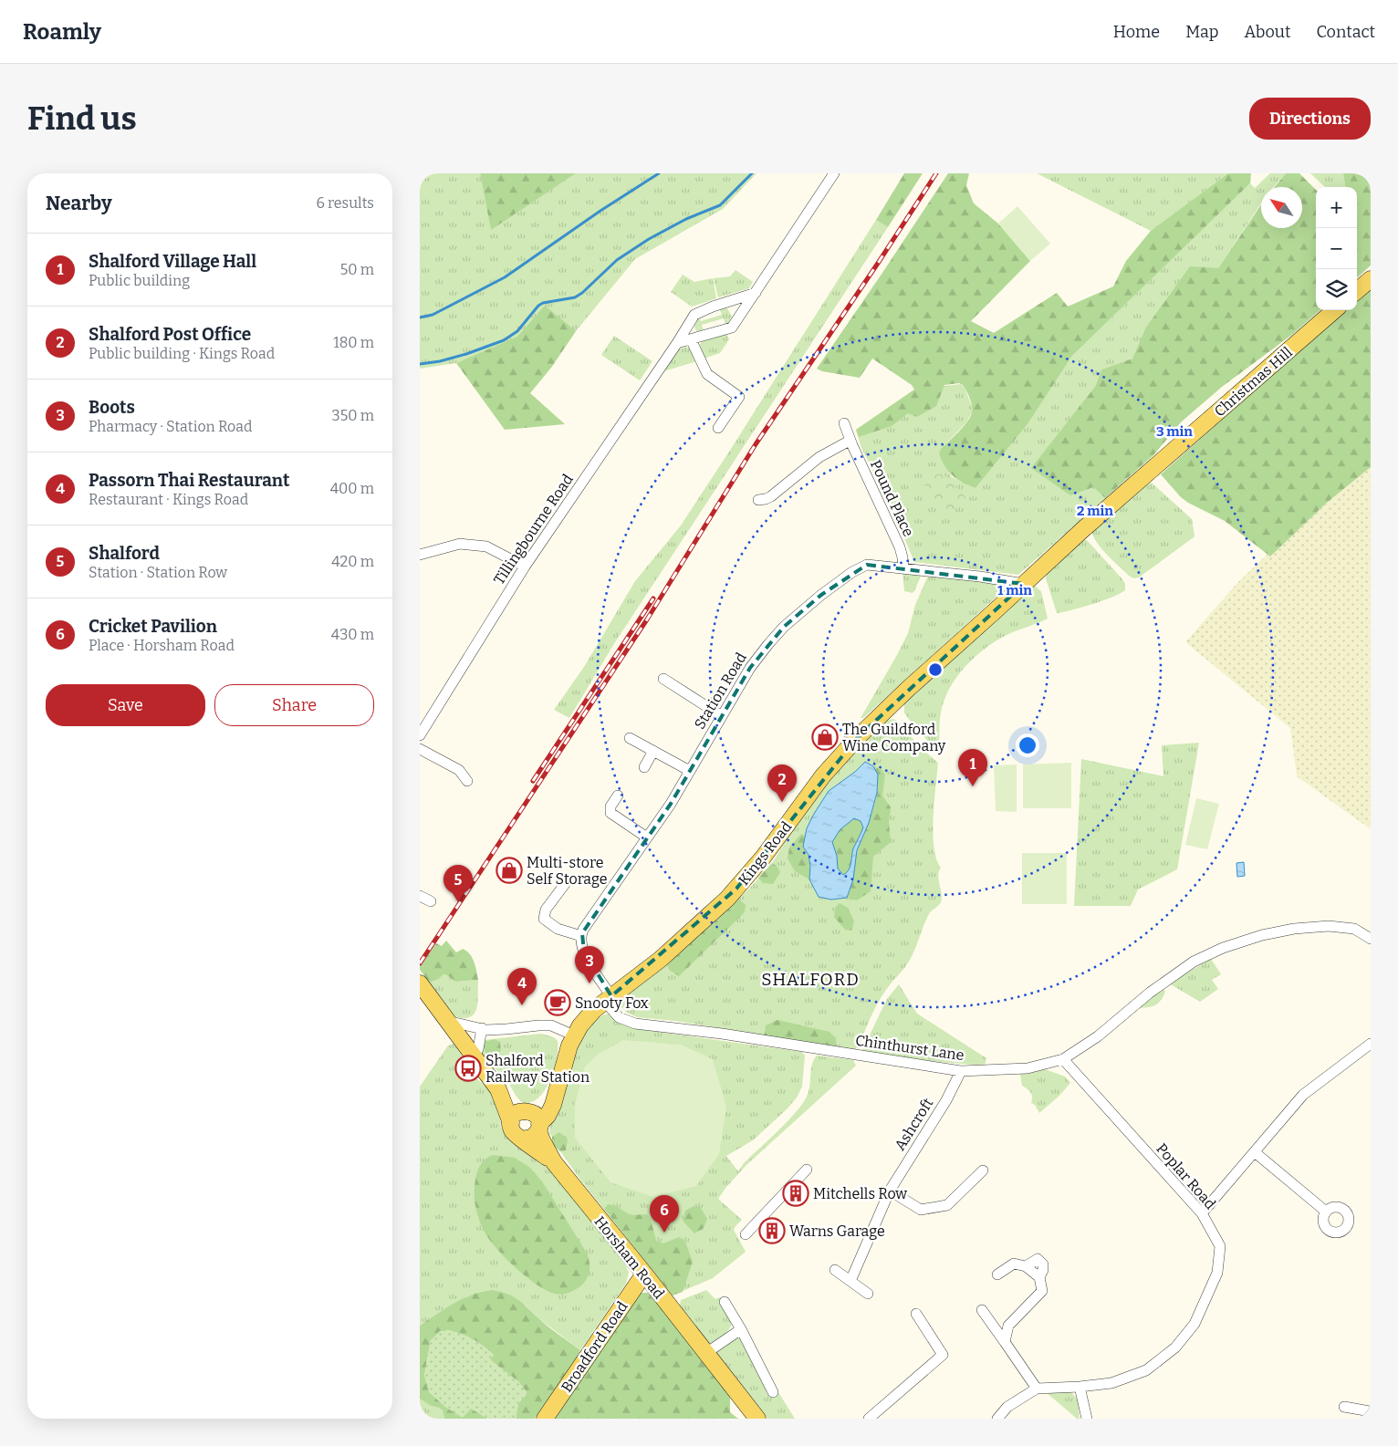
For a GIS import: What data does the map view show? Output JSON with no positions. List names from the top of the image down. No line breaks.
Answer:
{"streets":{"main road":["Christmas Hill","Kings Road","Horsham Road","Broadford Road"],"street":["Pound Place","Tillingbourne Road","Station Road","Chinthurst Lane","Ashcroft","Poplar Road"]},"crossings":[["Christmas Hill","Station Road"],["Christmas Hill","Kings Road"],["Pound Place","Station Road"],["Station Road","Kings Road"],["Kings Road","Chinthurst Lane"],["Kings Road","Horsham Road"],["Chinthurst Lane","Ashcroft"],["Chinthurst Lane","Poplar Road"],["Horsham Road","Broadford Road"]],"districts":["SHALFORD"],"places":{"shop":["The Guildford Wine Company","Multi-store Self Storage"],"cafe":["Snooty Fox"],"bus stop":["Shalford Railway Station"],"building":["Mitchells Row","Warns Garage"]},"north":"top left","page":{"header":"Roamly","nav":["Home","Map","About","Contact"],"buttons":["Directions",["Save","Share"]],"title":"Find us","heading":["Nearby","6 results"],"map_buttons":["+","−"],"list":[{"mark":"1","name":"Shalford Village Hall","note":"Public building","value":"50 m"},{"mark":"2","name":"Shalford Post Office","note":"Public building · Kings Road","value":"180 m"},{"mark":"3","name":"Boots","note":"Pharmacy · Station Road","value":"350 m"},{"mark":"4","name":"Passorn Thai Restaurant","note":"Restaurant · Kings Road","value":"400 m"},{"mark":"5","name":"Shalford","note":"Station · Station Row","value":"420 m"},{"mark":"6","name":"Cricket Pavilion","note":"Place · Horsham Road","value":"430 m"}],"pins":["1","2","5","3","4","6"]},"rings":["3 min","2 min","1 min"]}
